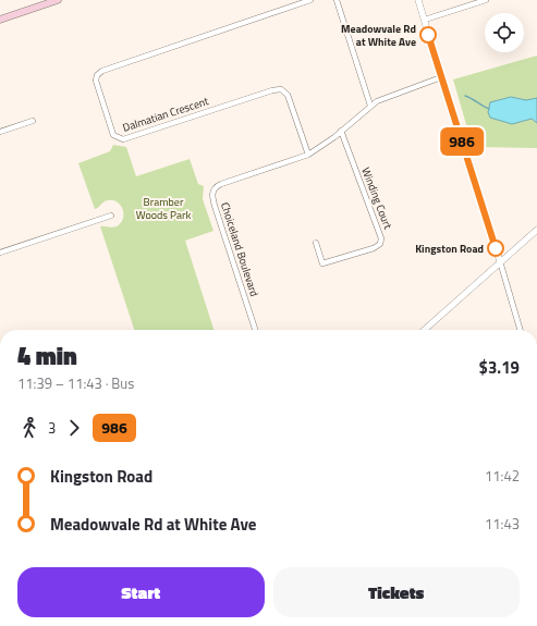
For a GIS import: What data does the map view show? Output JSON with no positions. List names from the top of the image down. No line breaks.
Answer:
{"streets":{"street":["Dalmatian Crescent","Winding Court","Choiceland Boulevard"]},"crossings":[["Dalmatian Crescent","Choiceland Boulevard"],["Winding Court","Choiceland Boulevard"]],"parks":["Bramber Woods Park"],"places":["Meadowvale Rd at White Ave","Kingston Road"],"lines":["bus line 986"],"page":{"on_map":"986","heading":["4 min","11:39 – 11:43 · Bus","$3.19"],"legs":["3","986"],"list":[{"name":"Kingston Road","value":"11:42"},{"name":"Meadowvale Rd at White Ave","value":"11:43"}],"buttons":["Start","Tickets"]}}
